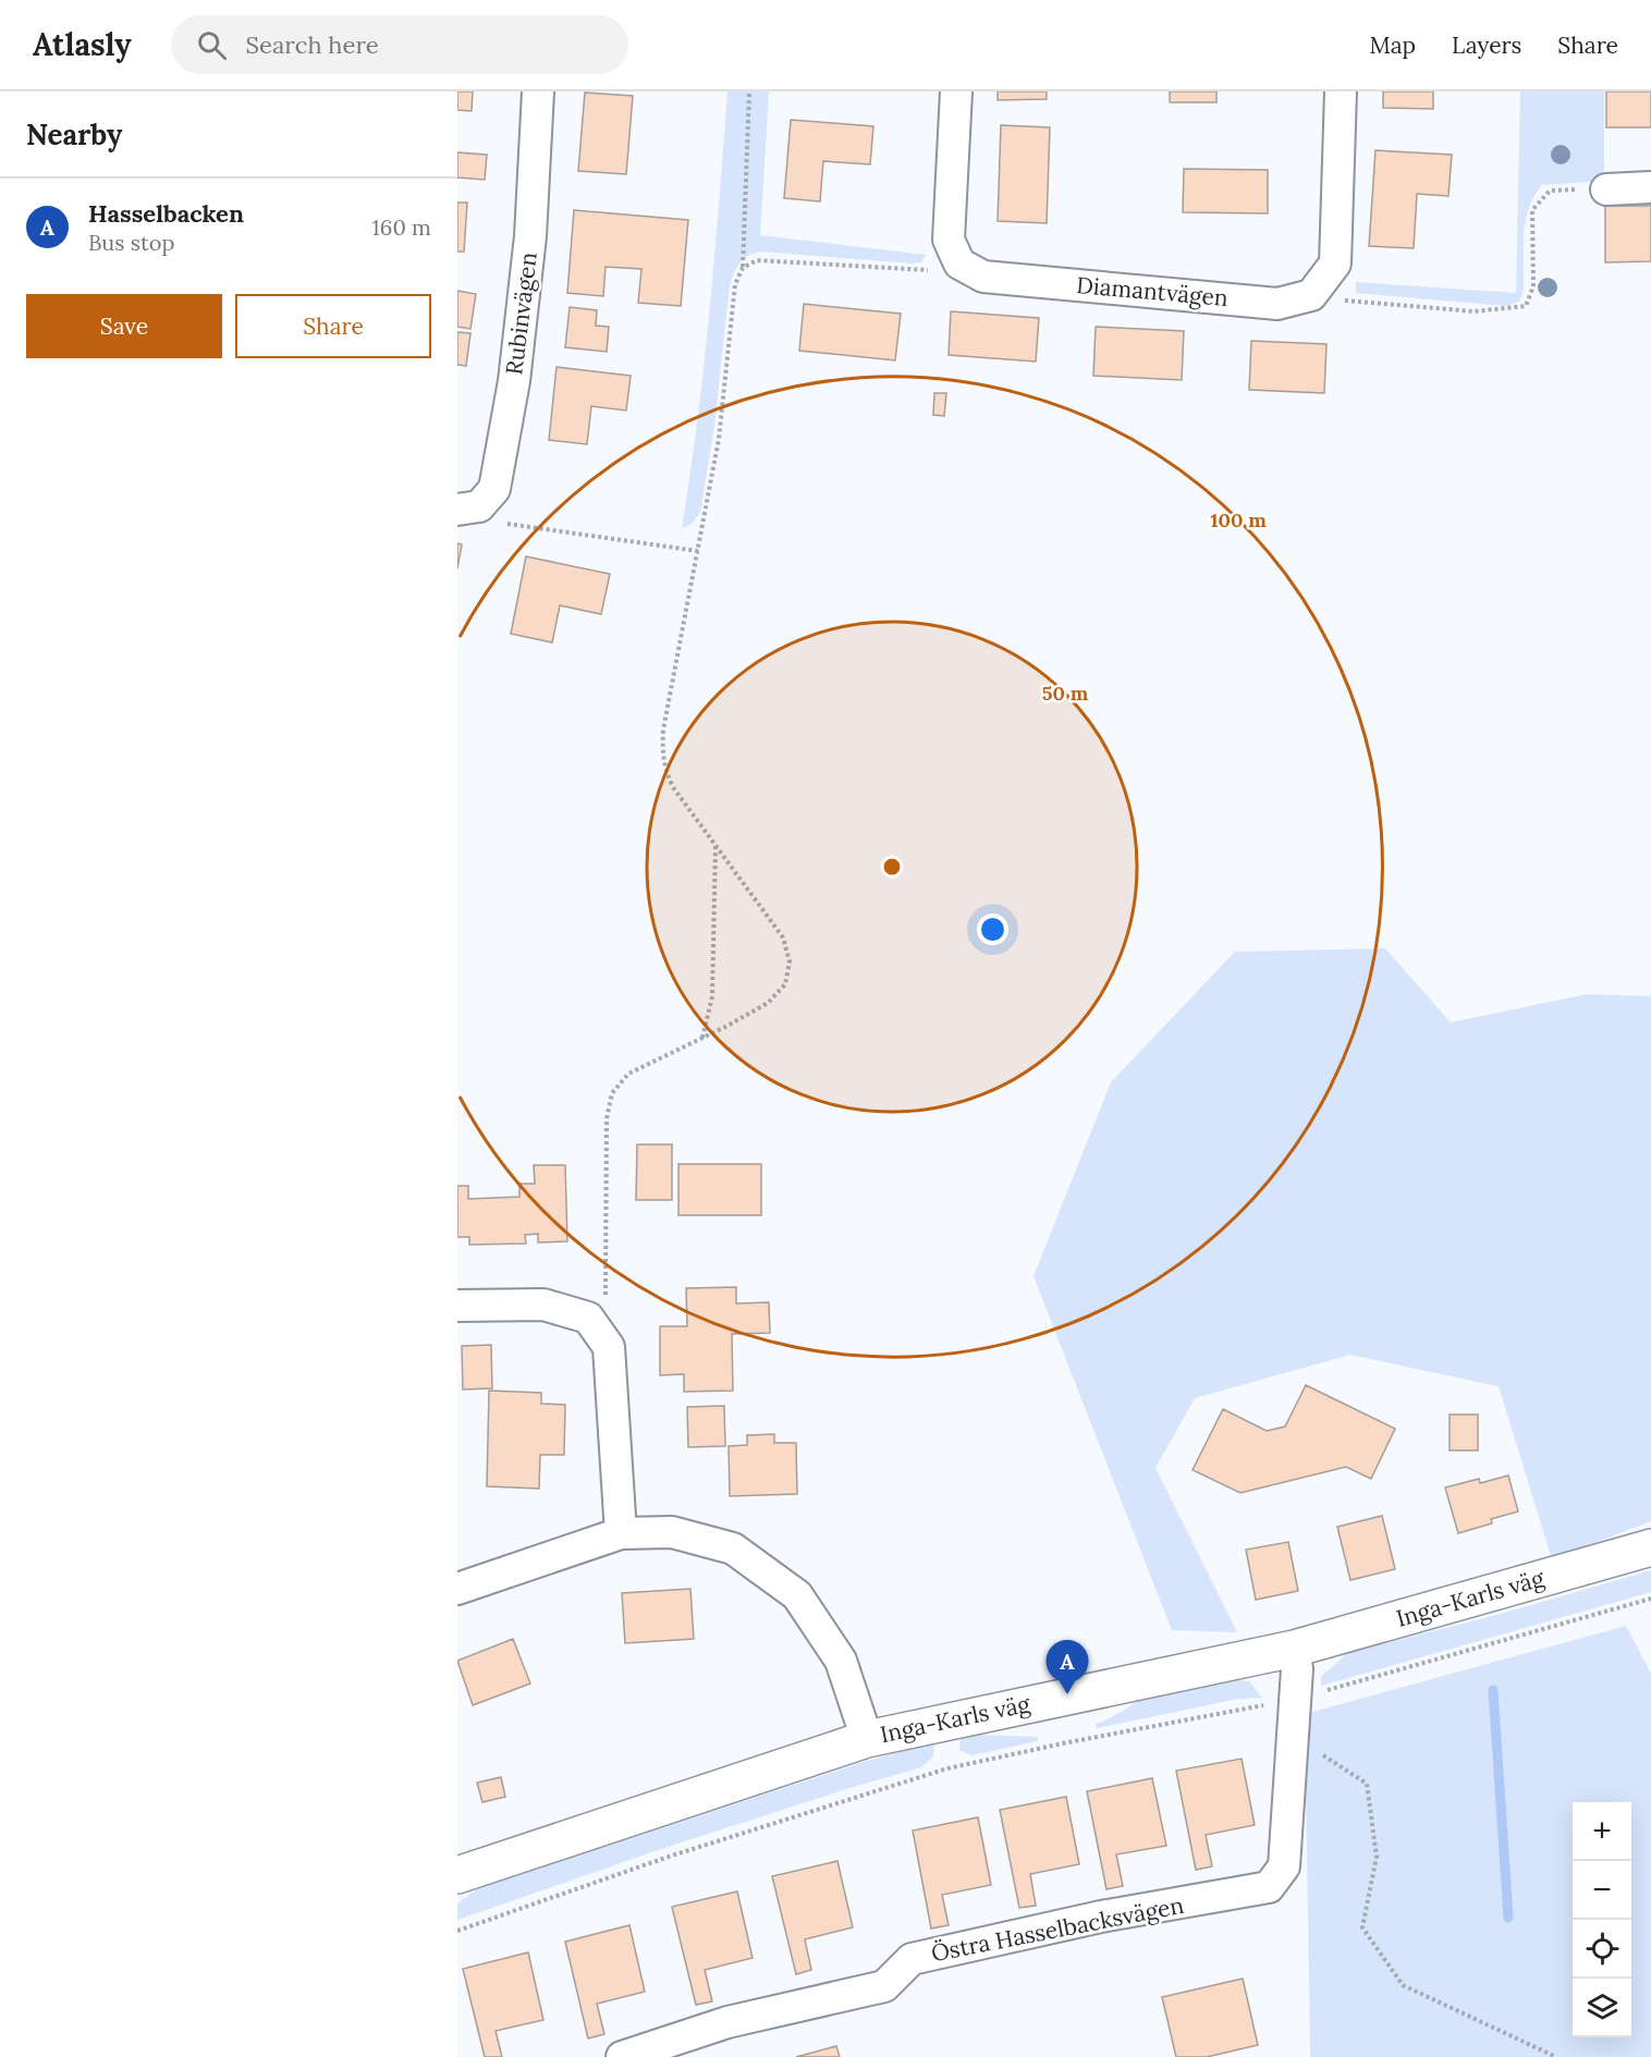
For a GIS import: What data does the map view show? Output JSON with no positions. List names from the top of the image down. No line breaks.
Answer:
{"streets":{"street":["Diamantvägen","Rubinvägen","Inga-Karls väg","Östra Hasselbacksvägen"]},"crossings":[["Inga-Karls väg","Östra Hasselbacksvägen"]],"page":{"header":"Atlasly","search":"Search here","nav":["Map","Layers","Share"],"heading":"Nearby","list":[{"mark":"A","name":"Hasselbacken","note":"Bus stop","value":"160 m"}],"buttons":["Save","Share"],"pins":"A","map_buttons":["+","−"]},"rings":["100 m","50 m"]}
